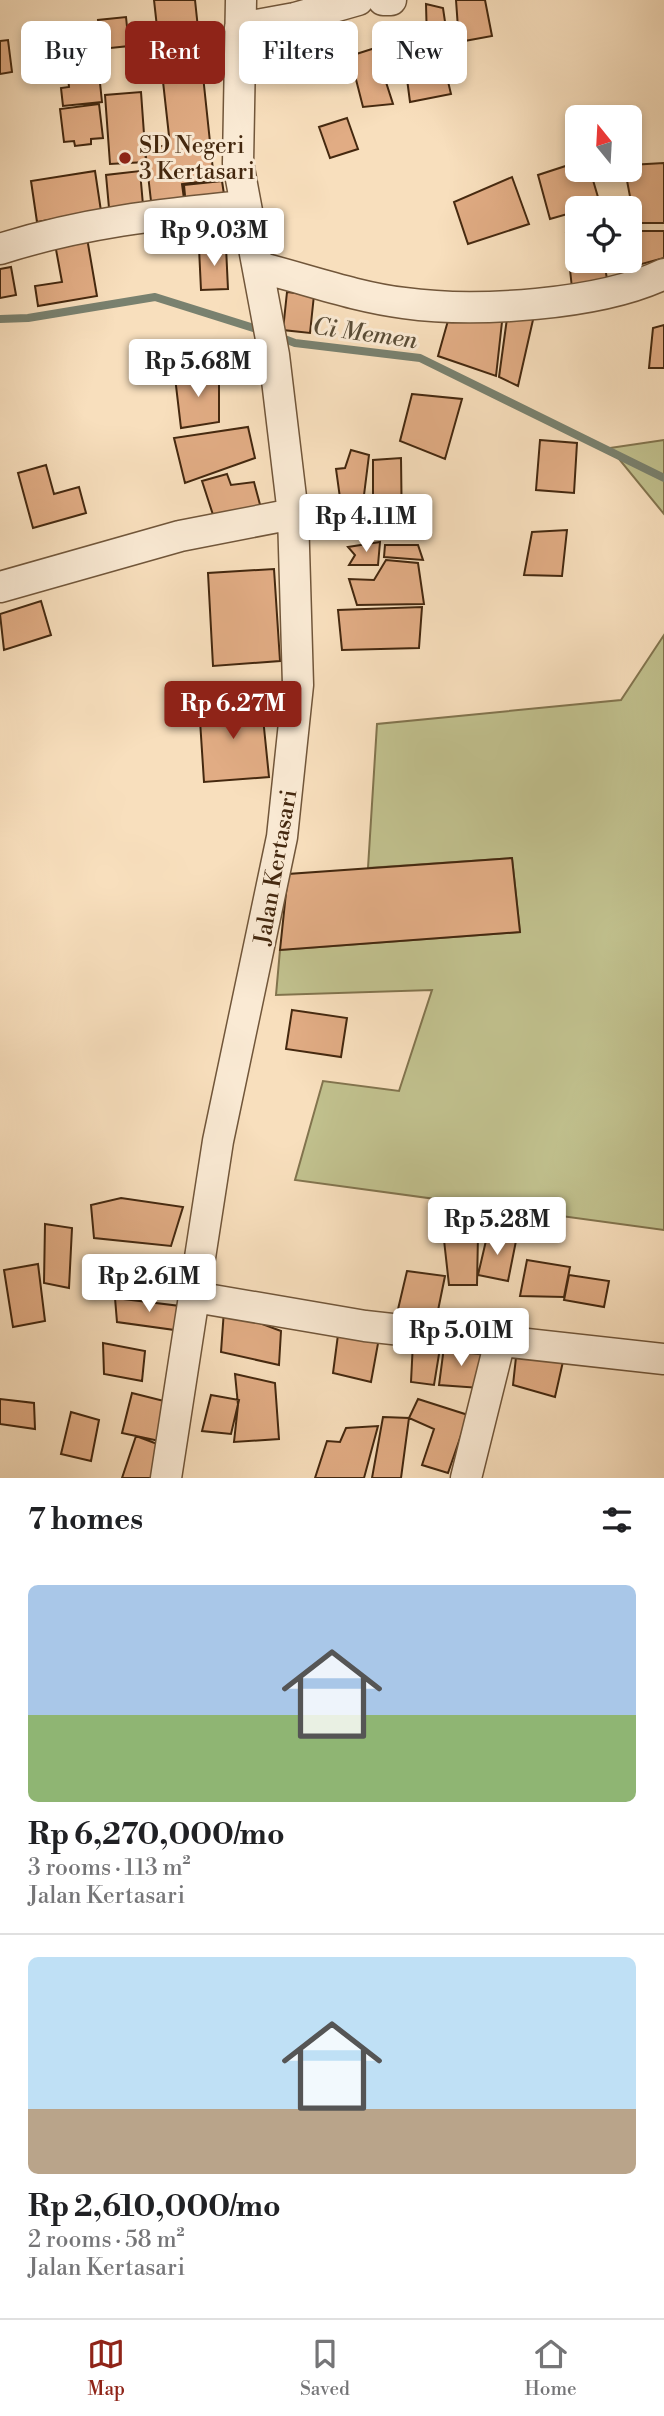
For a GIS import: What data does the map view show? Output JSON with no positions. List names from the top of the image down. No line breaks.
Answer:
{"streets":{"street":["Jalan Kertasari"]},"water":["Ci Memen"],"places":["SD Negeri 3 Kertasari"],"north":"top","page":{"chip":["Buy","Rent","Filters","New"],"price":["Rp 9.03M","Rp 5.68M","Rp 4.11M","Rp 6.27M","Rp 5.28M","Rp 2.61M","Rp 5.01M"],"heading":"7 homes","list":[{"name":"Rp 6,270,000/mo","note":"3 rooms · 113 m² · Jalan Kertasari"},{"name":"Rp 2,610,000/mo","note":"2 rooms · 58 m² · Jalan Kertasari"}],"tabs":["Map","Saved","Home"]}}
